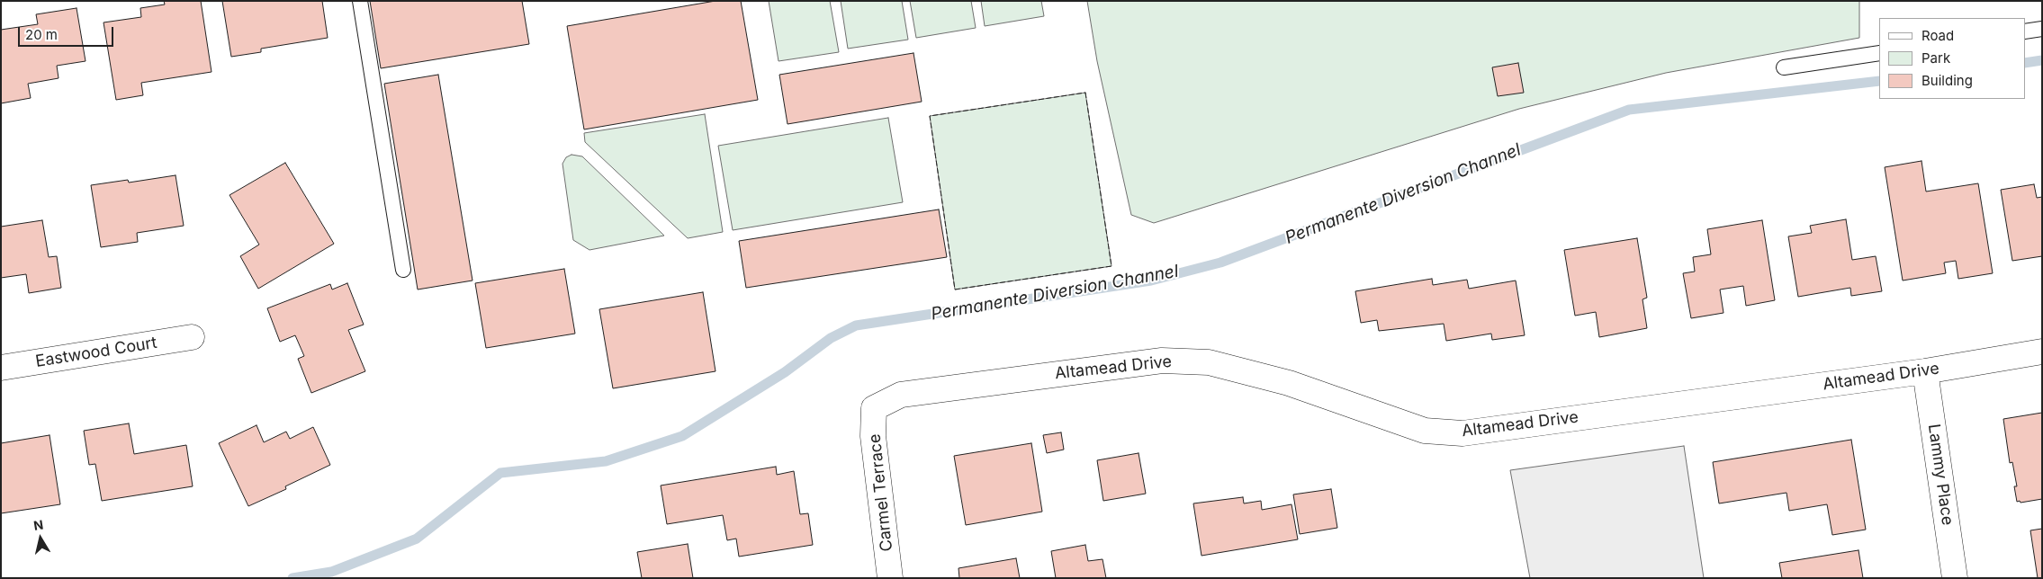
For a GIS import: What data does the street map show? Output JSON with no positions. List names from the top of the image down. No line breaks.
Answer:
{"streets":{"street":["Eastwood Court","Altamead Drive","Lammy Place","Carmel Terrace"]},"crossings":[["Altamead Drive","Lammy Place"],["Altamead Drive","Carmel Terrace"]],"water":["Permanente Diversion Channel"],"legend":["Road","Park","Building"],"scale_bar":"20 m","north":"top"}
